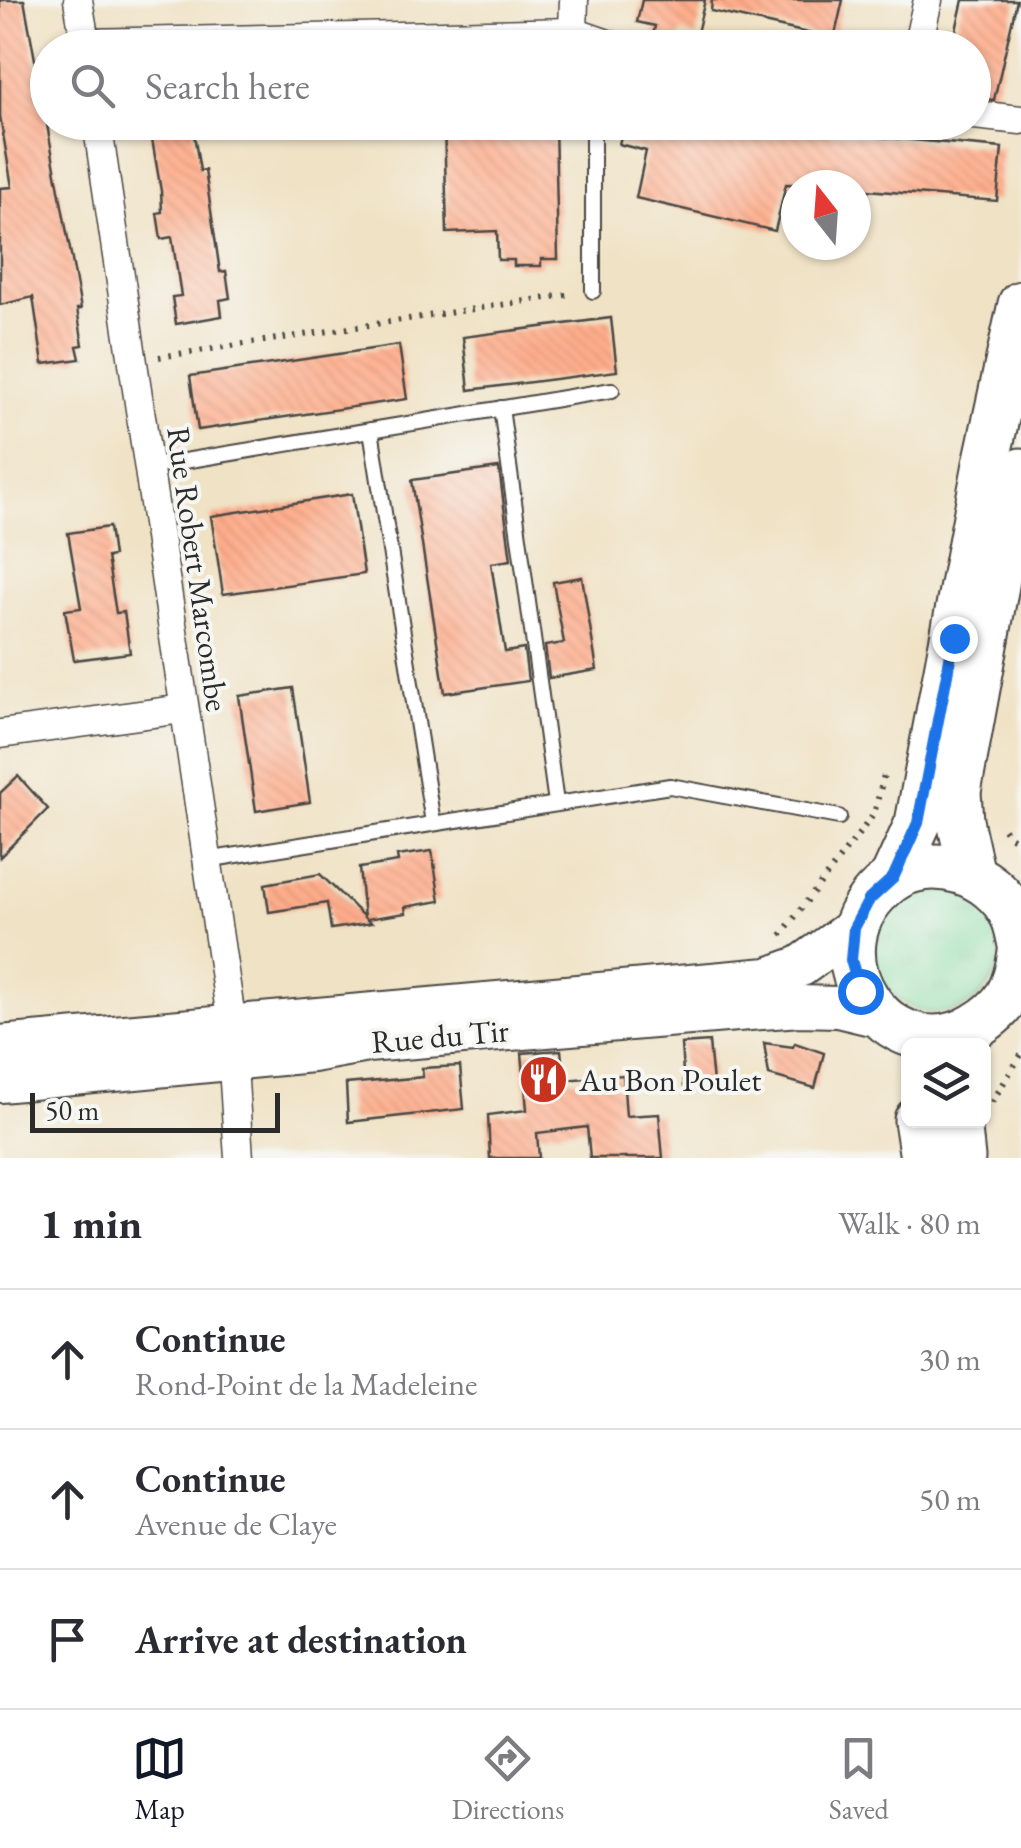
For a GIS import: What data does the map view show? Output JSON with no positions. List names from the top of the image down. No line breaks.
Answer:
{"streets":{"main road":["Rue du Tir"],"street":["Rue Robert Marcombe"]},"crossings":[["Rue Robert Marcombe","Rue du Tir"]],"places":{"restaurant":["Au Bon Poulet"]},"scale_bar":"50 m","north":"top","page":{"search":"Search here","scale":"50 m","heading":["1 min","Walk · 80 m"],"list":[["Continue","Rond-Point de la Madeleine","30 m"],["Continue","Avenue de Claye","50 m"],"Arrive at destination"],"nav":["Map","Directions","Saved"]}}
